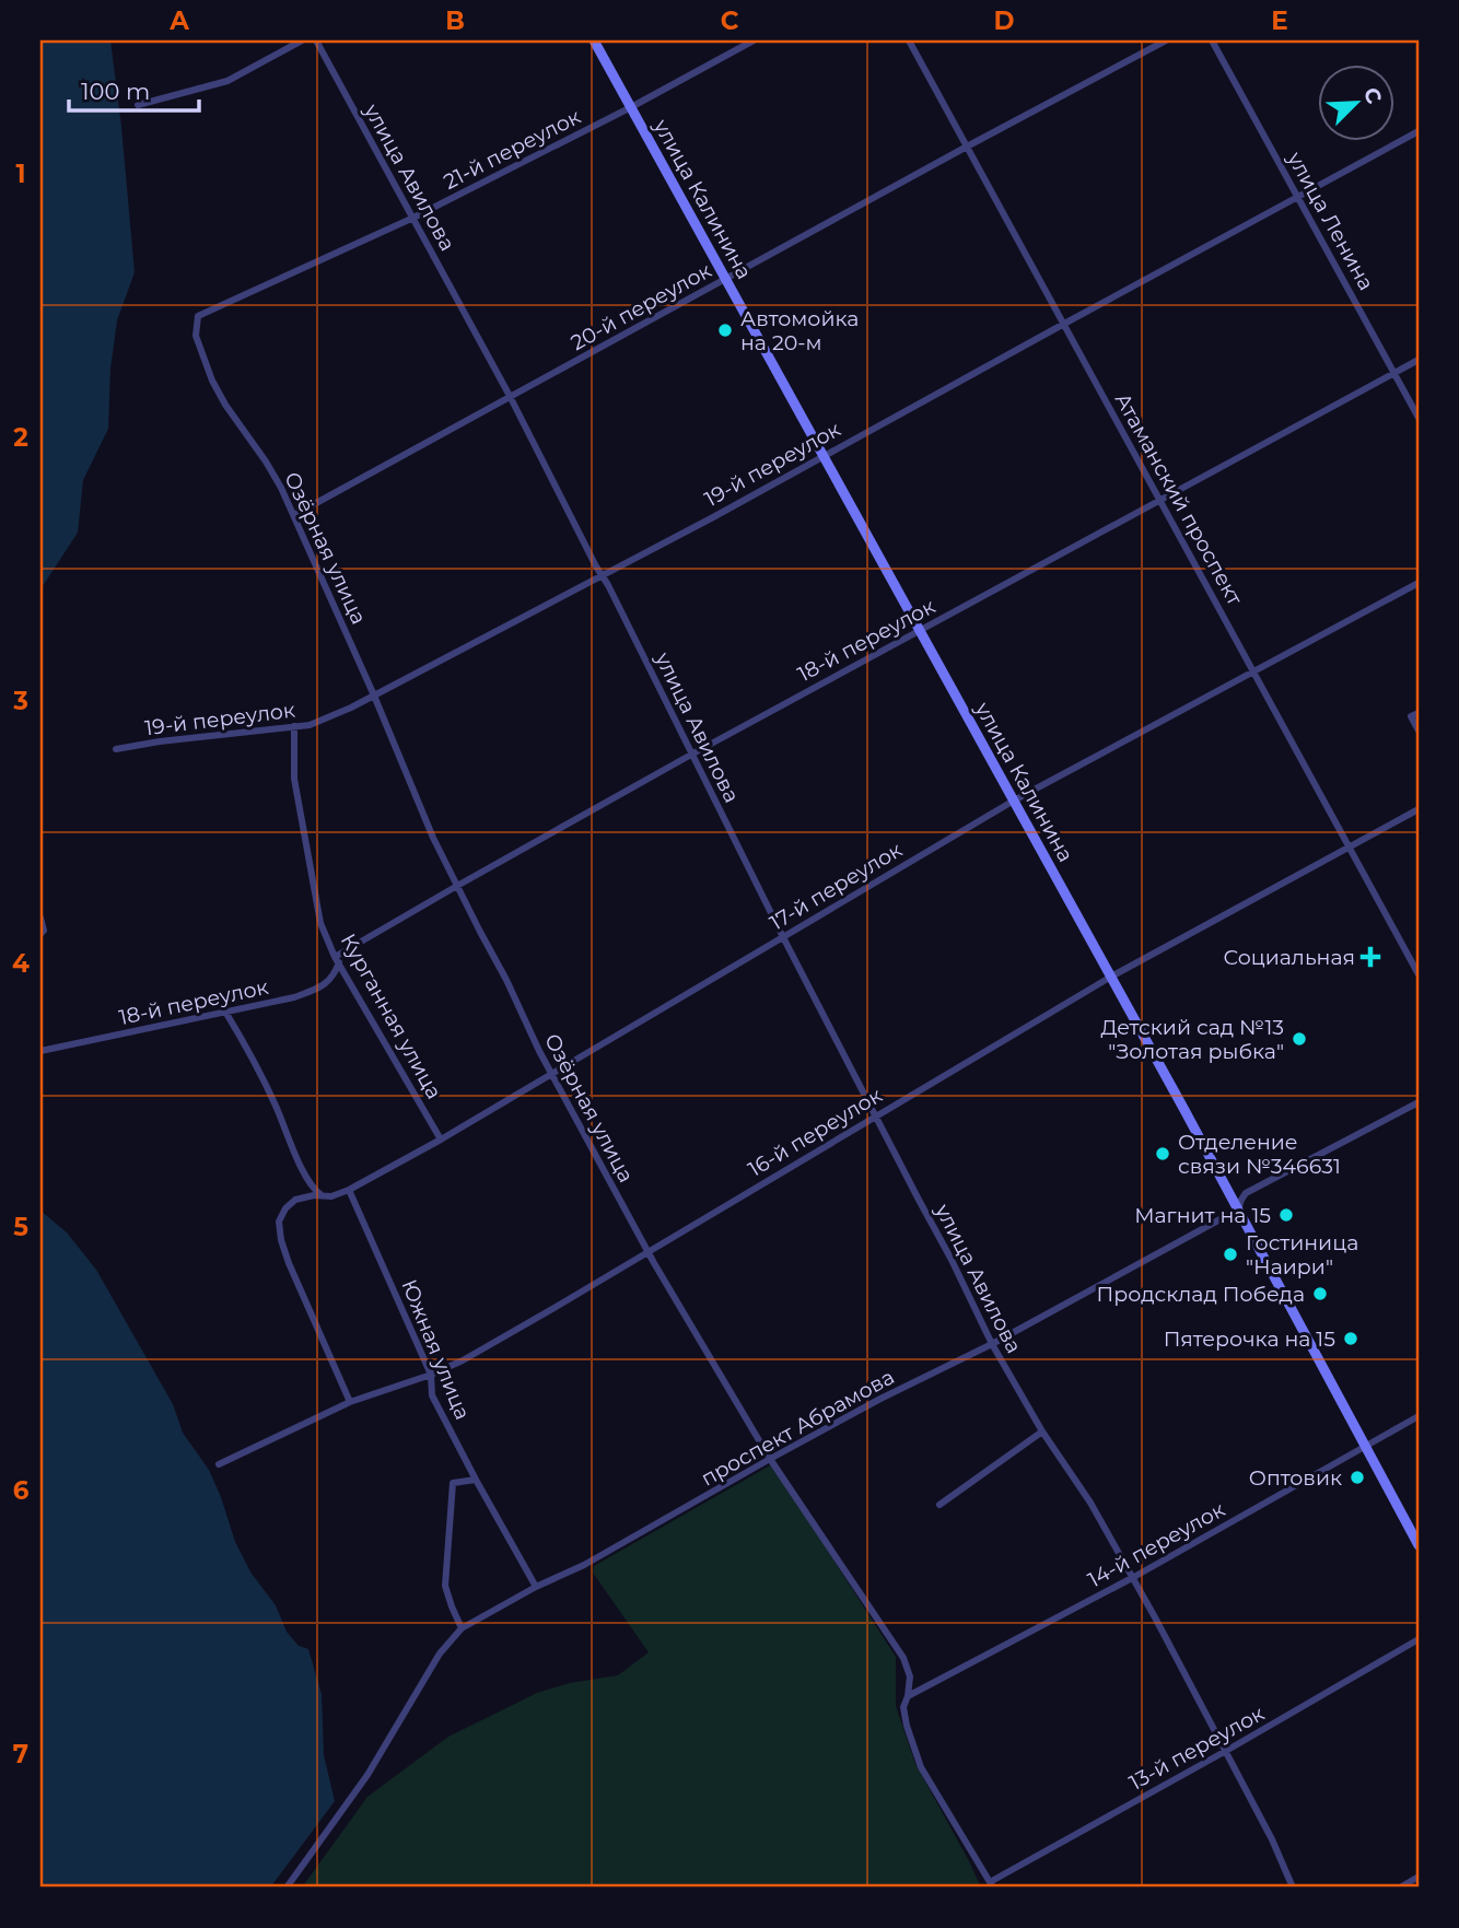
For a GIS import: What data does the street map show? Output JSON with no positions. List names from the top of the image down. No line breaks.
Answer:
{"streets":{"main road":["улица Калинина"],"street":["21-й переулок","улица Авилова","улица Ленина","20-й переулок","19-й переулок","Атаманский проспект","Озёрная улица","18-й переулок","17-й переулок","Курганная улица","16-й переулок","Южная улица","проспект Абрамова","14-й переулок","13-й переулок"]},"crossings":[["21-й переулок","улица Авилова"],["21-й переулок","улица Калинина"],["21-й переулок","Озёрная улица"],["улица Авилова","20-й переулок"],["улица Авилова","19-й переулок"],["улица Авилова","18-й переулок"],["улица Авилова","17-й переулок"],["улица Авилова","16-й переулок"],["улица Авилова","проспект Абрамова"],["улица Авилова","14-й переулок"],["улица Авилова","13-й переулок"],["улица Калинина","20-й переулок"],["улица Калинина","19-й переулок"],["улица Калинина","18-й переулок"],["улица Калинина","17-й переулок"],["улица Калинина","16-й переулок"],["улица Калинина","проспект Абрамова"],["улица Калинина","14-й переулок"],["улица Ленина","19-й переулок"],["улица Ленина","18-й переулок"],["20-й переулок","Атаманский проспект"],["20-й переулок","Озёрная улица"],["19-й переулок","Атаманский проспект"],["19-й переулок","Озёрная улица"],["19-й переулок","Курганная улица"],["Атаманский проспект","18-й переулок"],["Атаманский проспект","17-й переулок"],["Атаманский проспект","16-й переулок"],["Озёрная улица","18-й переулок"],["Озёрная улица","17-й переулок"],["Озёрная улица","16-й переулок"],["Озёрная улица","проспект Абрамова"],["Озёрная улица","14-й переулок"],["Озёрная улица","13-й переулок"],["18-й переулок","Курганная улица"],["17-й переулок","Курганная улица"],["17-й переулок","16-й переулок"],["17-й переулок","Южная улица"],["16-й переулок","Южная улица"],["Южная улица","проспект Абрамова"]],"places":{"other":["Автомойка на 20-м","Детский сад №13 \"Золотая рыбка\"","Отделение связи №346631","Магнит на 15","Гостиница \"Наири\"","Продсклад Победа","Пятерочка на 15","Оптовик"],"health":["Социальная"]},"scale_bar":"100 m","north":"top right","grid":{"columns":["A","B","C","D","E"],"rows":["1","2","3","4","5","6","7"]}}
